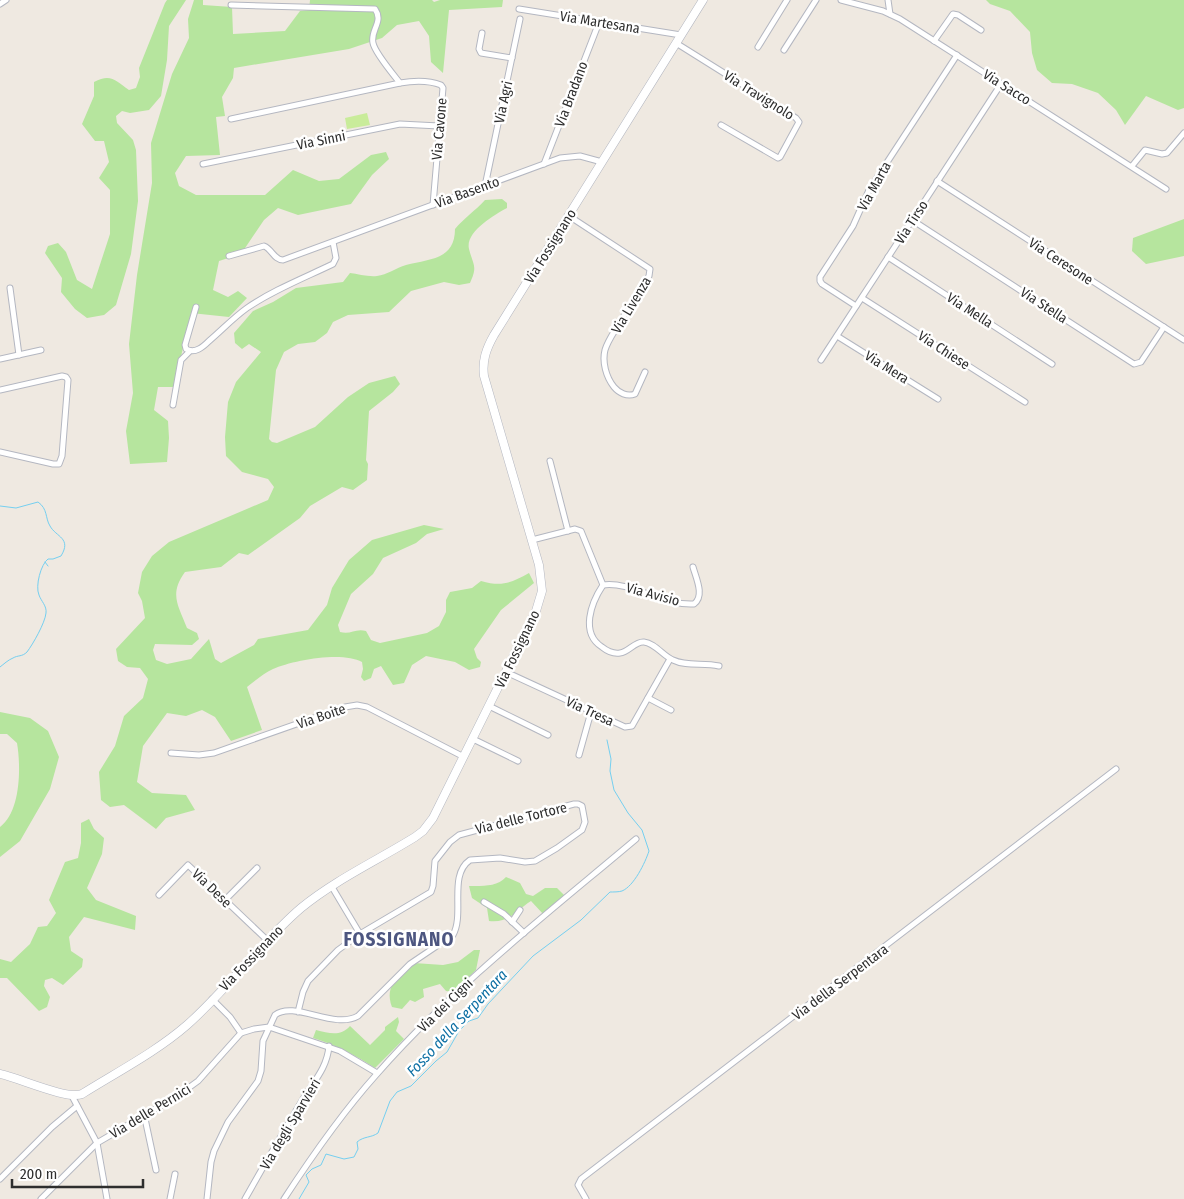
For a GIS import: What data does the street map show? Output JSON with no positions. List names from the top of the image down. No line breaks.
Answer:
{"streets":{"street":["Via Martesana","Via Sacco","Via Bradano","Via Travignolo","Via Agri","Via Cavone","Via Sinni","Via Marta","Via Basento","Via Tirso","Via Fossignano","Via Ceresone","Via Livenza","Via Stella","Via Mella","Via Chiese","Via Mera","Via Avisio","Via Tresa","Via Boite","Via delle Tortore","Via Dese","Via della Serpentara","Via dei Cigni","Via delle Pernici","Via degli Sparvieri"]},"crossings":[["Via Martesana","Via Fossignano"],["Via Sacco","Via Marta"],["Via Sacco","Via Tirso"],["Via Bradano","Via Basento"],["Via Travignolo","Via Fossignano"],["Via Agri","Via Basento"],["Via Cavone","Via Sinni"],["Via Cavone","Via Basento"],["Via Marta","Via Tirso"],["Via Basento","Via Fossignano"],["Via Tirso","Via Ceresone"],["Via Tirso","Via Stella"],["Via Tirso","Via Mella"],["Via Tirso","Via Chiese"],["Via Tirso","Via Mera"],["Via Fossignano","Via Livenza"],["Via Fossignano","Via Tresa"],["Via Fossignano","Via Boite"],["Via Fossignano","Via Dese"],["Via Ceresone","Via Stella"]],"districts":["FOSSIGNANO"],"water":["Fosso della Serpentara"],"scale_bar":"200 m"}
